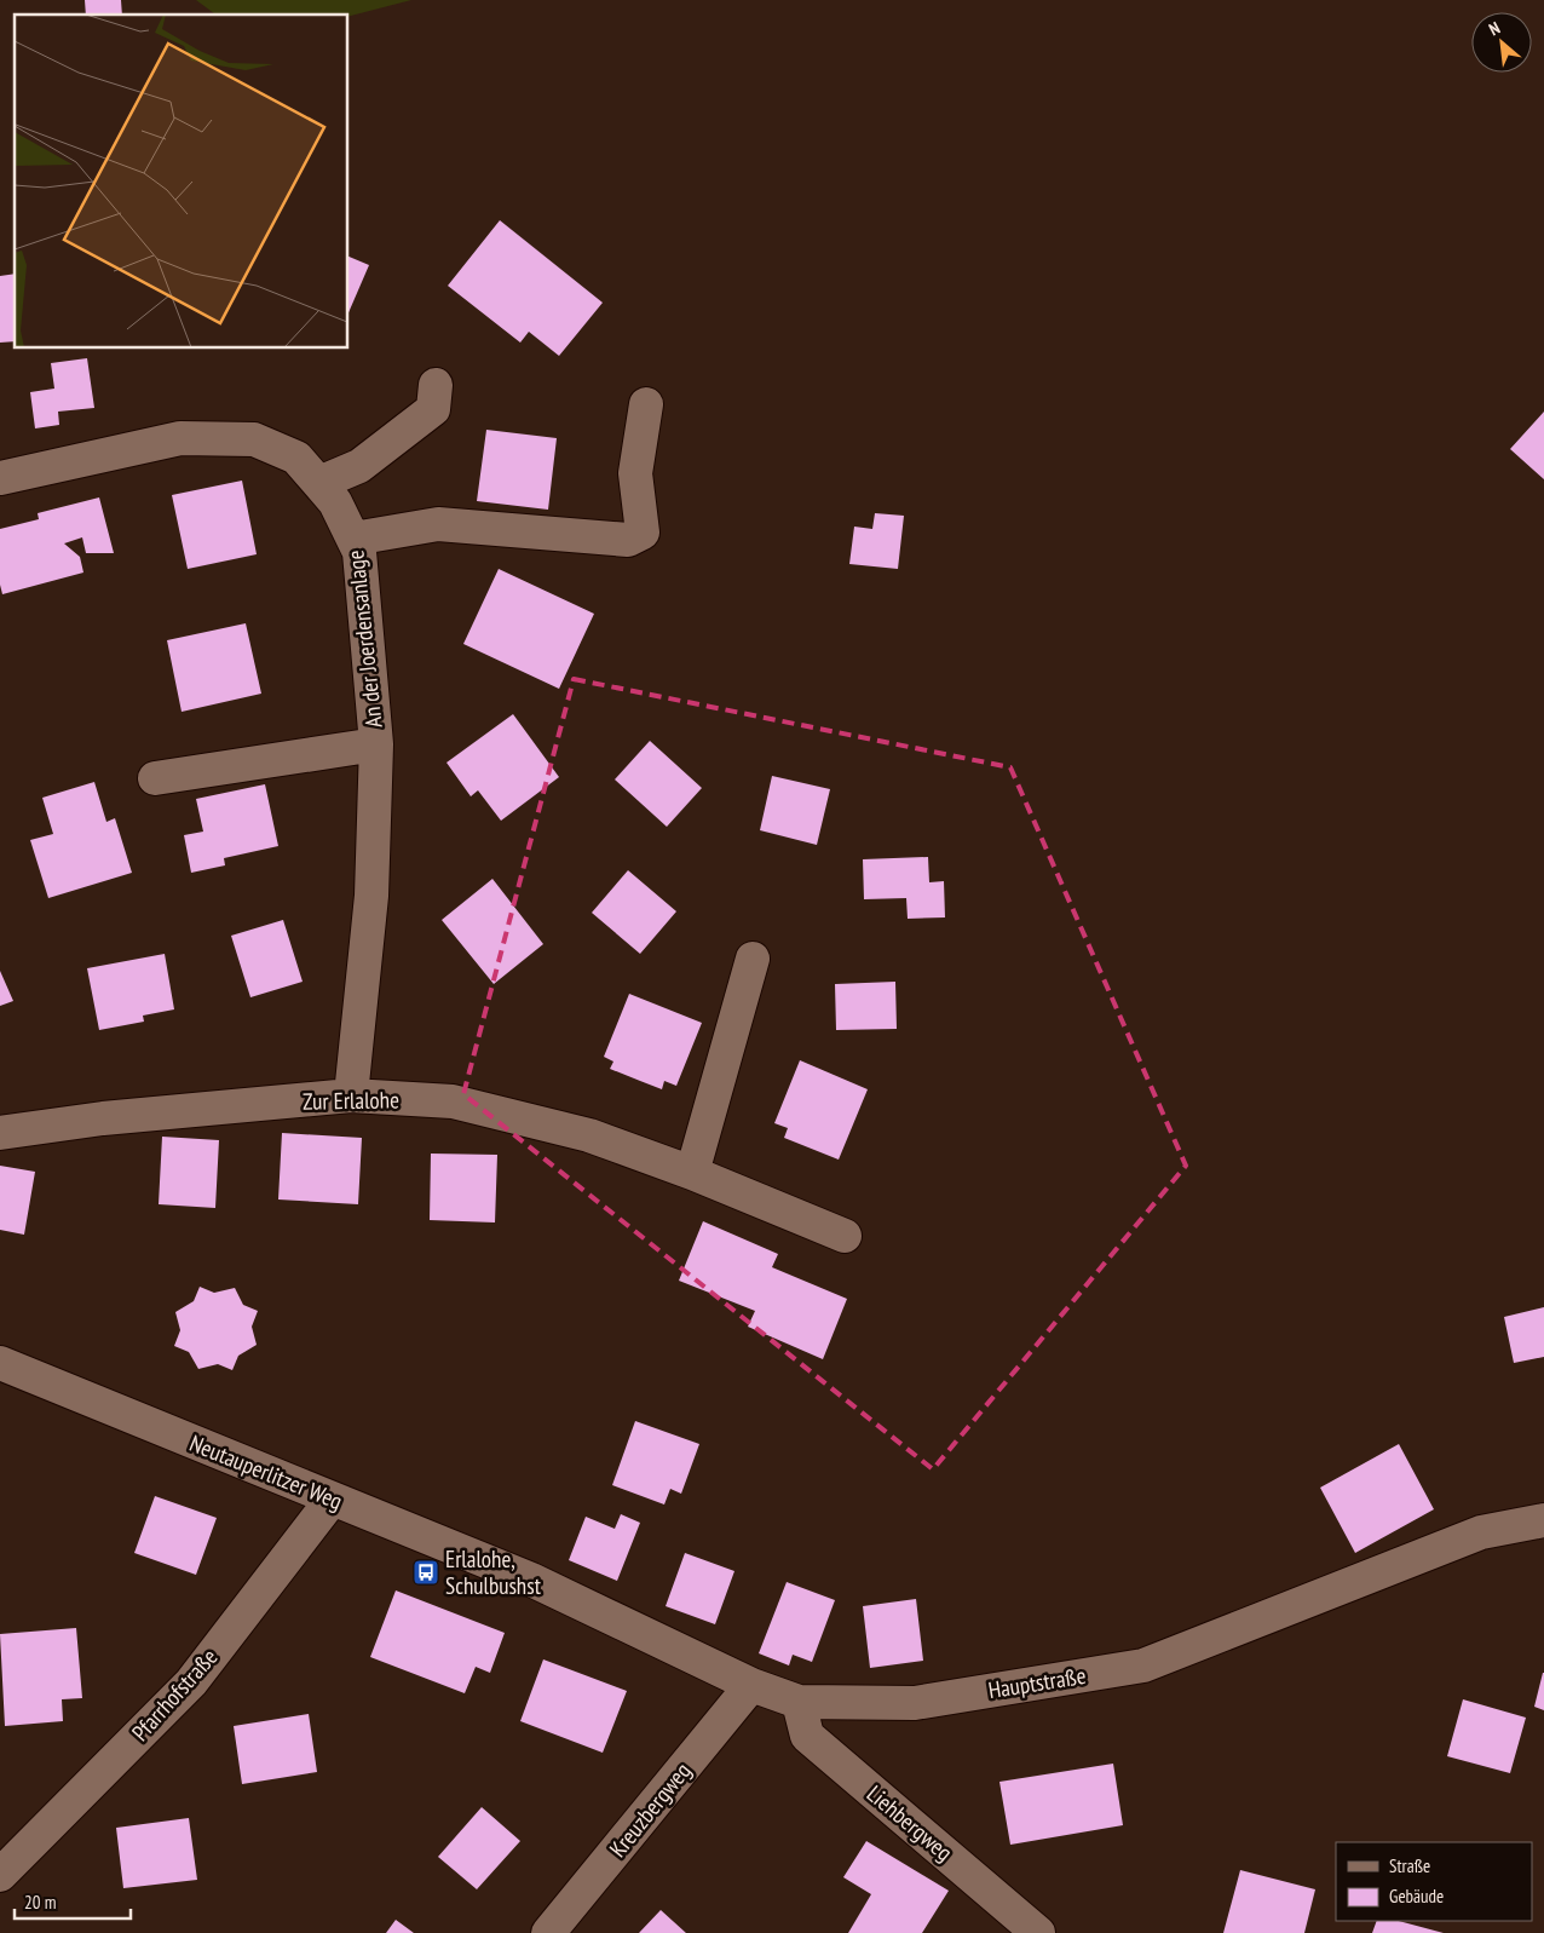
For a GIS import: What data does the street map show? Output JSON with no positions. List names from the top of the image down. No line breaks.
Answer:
{"streets":{"street":["An der Joerdensanlage","Zur Erlalohe","Neutauperlitzer Weg","Hauptstraße","Pfarrhofstraße","Kreuzbergweg","Liehbergweg"]},"crossings":[["An der Joerdensanlage","Zur Erlalohe"],["Neutauperlitzer Weg","Hauptstraße"],["Neutauperlitzer Weg","Pfarrhofstraße"],["Hauptstraße","Kreuzbergweg"],["Hauptstraße","Liehbergweg"]],"places":{"bus stop":["Erlalohe, Schulbushst"]},"legend":["Straße","Gebäude"],"scale_bar":"20 m","north":"top left"}
